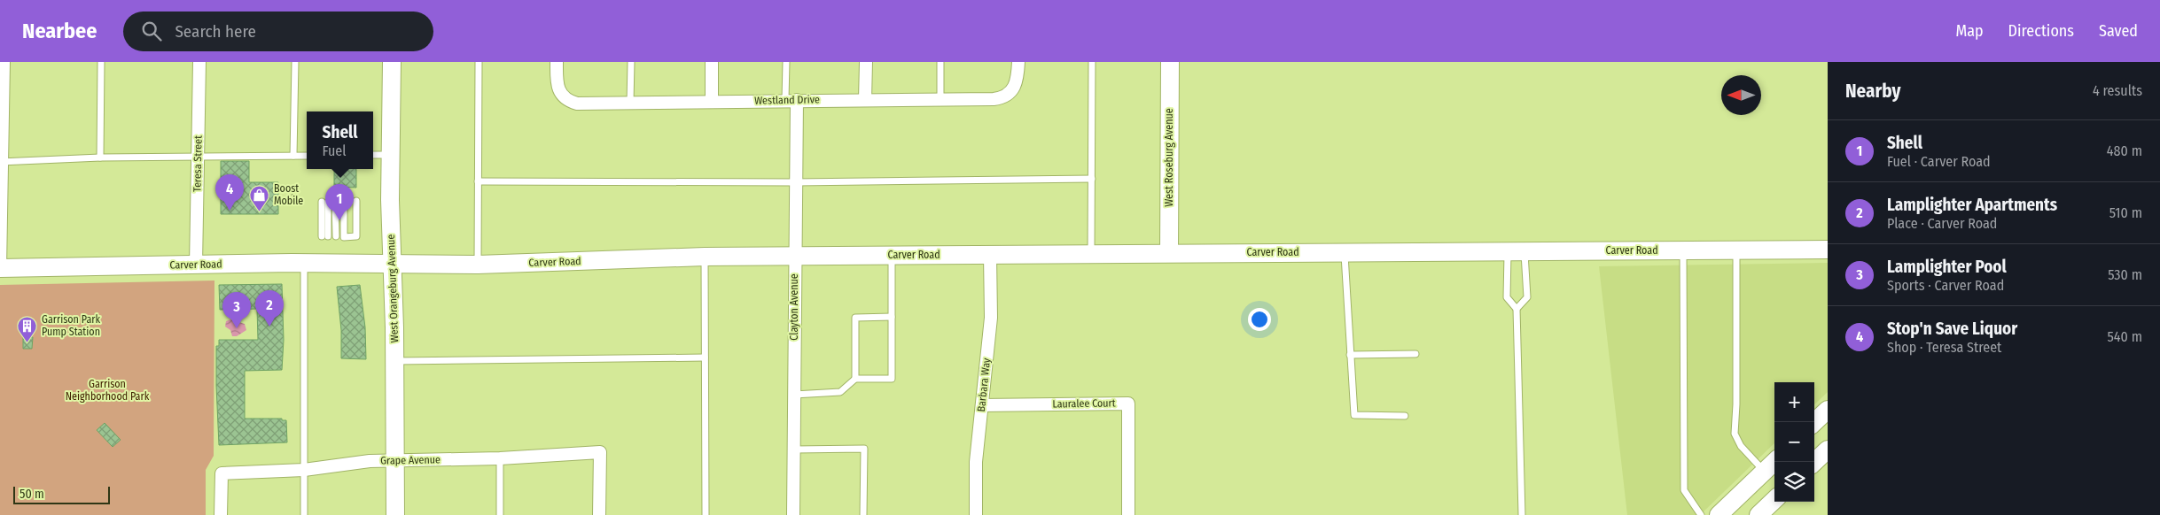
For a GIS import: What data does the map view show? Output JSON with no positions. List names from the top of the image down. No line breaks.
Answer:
{"streets":{"street":["Westland Drive","West Roseburg Avenue","Teresa Street","Carver Road","West Orangeburg Avenue","Clayton Avenue","Barbara Way","Lauralee Court","Grape Avenue"]},"crossings":[["Westland Drive","Clayton Avenue"],["West Roseburg Avenue","Carver Road"],["Teresa Street","Carver Road"],["Carver Road","West Orangeburg Avenue"],["Carver Road","Clayton Avenue"],["Carver Road","Barbara Way"],["West Orangeburg Avenue","Grape Avenue"],["Barbara Way","Lauralee Court"]],"parks":["Garrison Neighborhood Park"],"places":{"shop":["Boost Mobile"],"building":["Garrison Park Pump Station"]},"scale_bar":"50 m","north":"left","page":{"header":"Nearbee","search":"Search here","nav":["Map","Directions","Saved"],"heading":["Nearby","4 results"],"popup":["Shell","Fuel"],"list":[{"mark":"1","name":"Shell","note":"Fuel · Carver Road","value":"480 m"},{"mark":"2","name":"Lamplighter Apartments","note":"Place · Carver Road","value":"510 m"},{"mark":"3","name":"Lamplighter Pool","note":"Sports · Carver Road","value":"530 m"},{"mark":"4","name":"Stop'n Save Liquor","note":"Shop · Teresa Street","value":"540 m"}],"pins":["4","1","2","3"],"map_buttons":["+","−"],"scale":"50 m"}}
